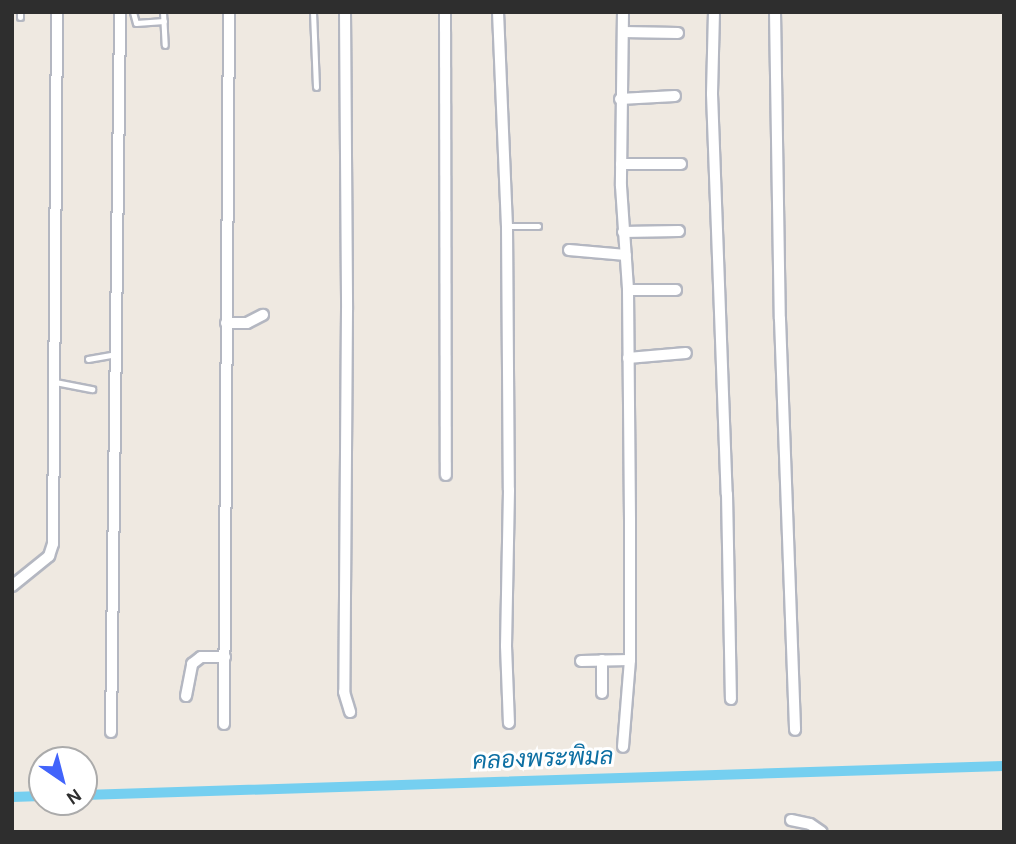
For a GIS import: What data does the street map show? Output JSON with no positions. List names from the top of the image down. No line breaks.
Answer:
{"water":["คลองพระพิมล"],"north":"bottom right"}
